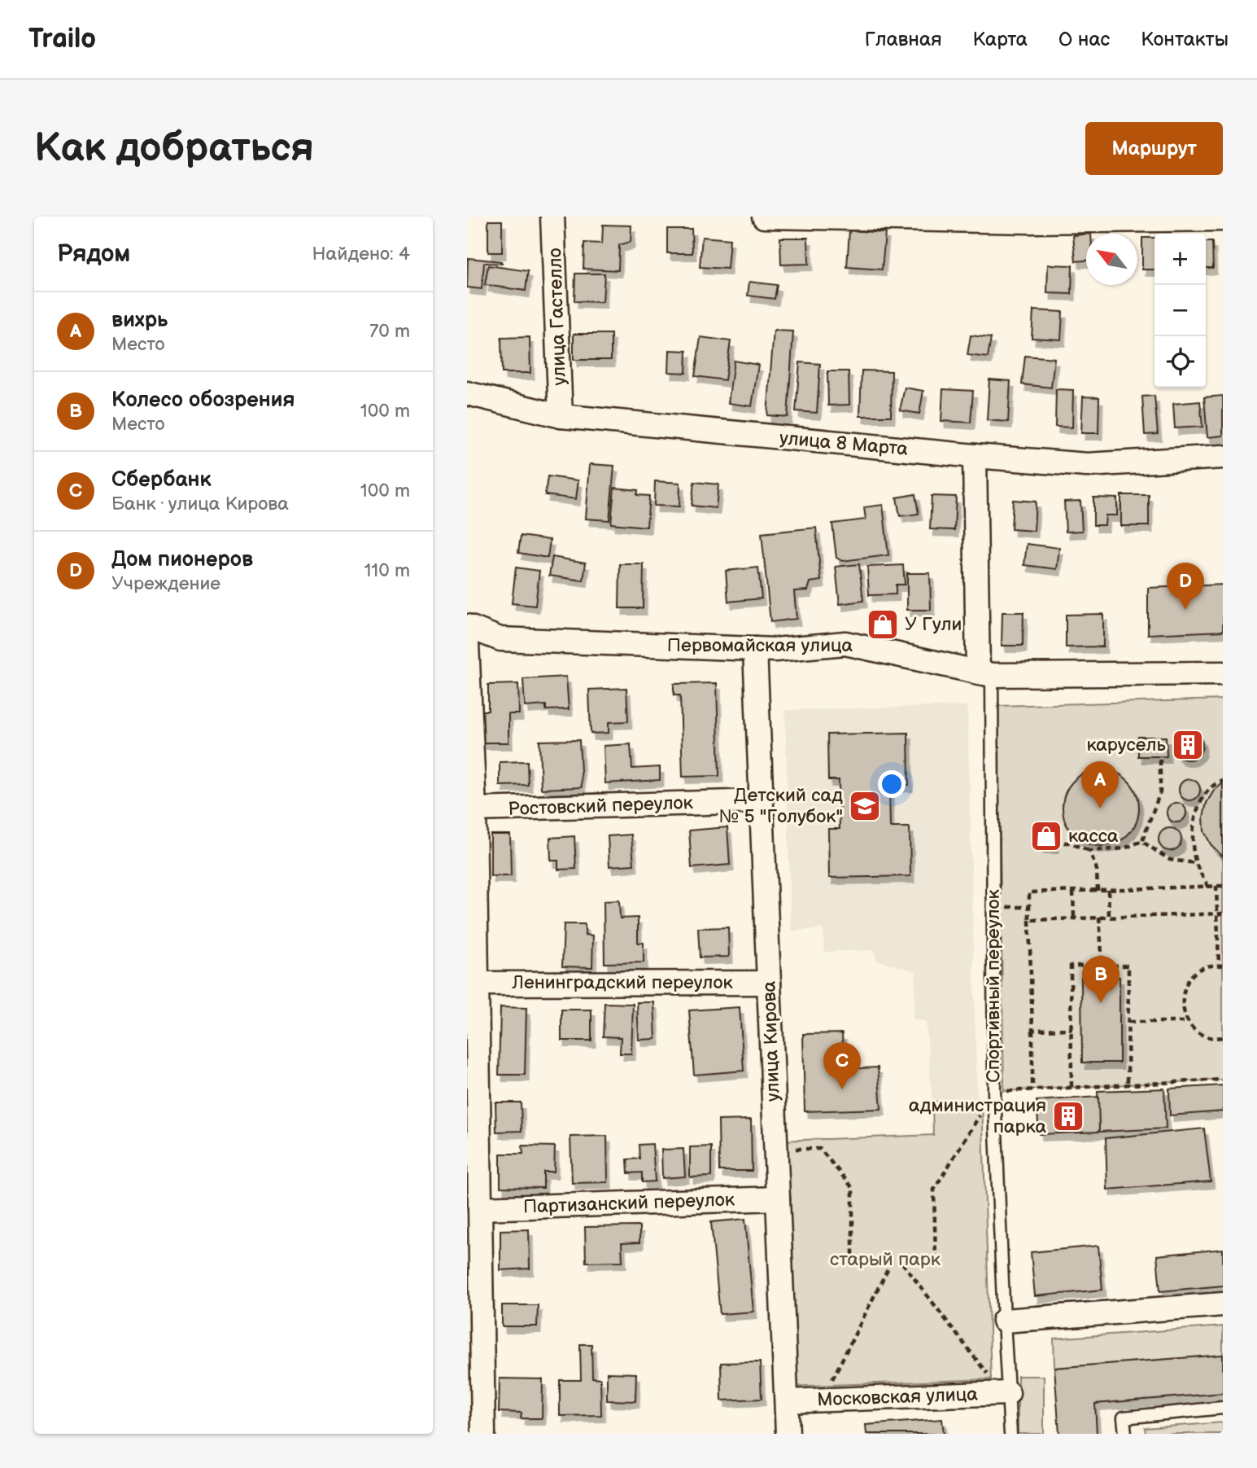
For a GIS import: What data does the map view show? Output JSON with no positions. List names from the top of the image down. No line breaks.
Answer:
{"streets":{"street":["улица Гастелло","улица 8 Марта","Первомайская улица","Ростовский переулок","Ленинградский переулок","Спортивный переулок","улица Кирова","Партизанский переулок","Московская улица"]},"crossings":[["улица Гастелло","улица 8 Марта"],["улица 8 Марта","Спортивный переулок"],["Первомайская улица","Спортивный переулок"],["Первомайская улица","улица Кирова"],["Ростовский переулок","улица Кирова"],["Ленинградский переулок","улица Кирова"],["Спортивный переулок","Московская улица"],["улица Кирова","Партизанский переулок"],["улица Кирова","Московская улица"]],"parks":["старый парк"],"places":{"shop":["У Гули","касса"],"building":["карусель","администрация парка"],"school or university":["Детский сад № 5 \"Голубок\""]},"north":"top left","page":{"header":"Trailo","nav":["Главная","Карта","О нас","Контакты"],"buttons":"Маршрут","title":"Как добраться","heading":["Рядом","Найдено: 4"],"map_buttons":["+","−"],"list":[{"mark":"A","name":"вихрь","note":"Место","value":"70 m"},{"mark":"B","name":"Колесо обозрения","note":"Место","value":"100 m"},{"mark":"C","name":"Сбербанк","note":"Банк · улица Кирова","value":"100 m"},{"mark":"D","name":"Дом пионеров","note":"Учреждение","value":"110 m"}],"pins":["D","A","B","C"]}}
